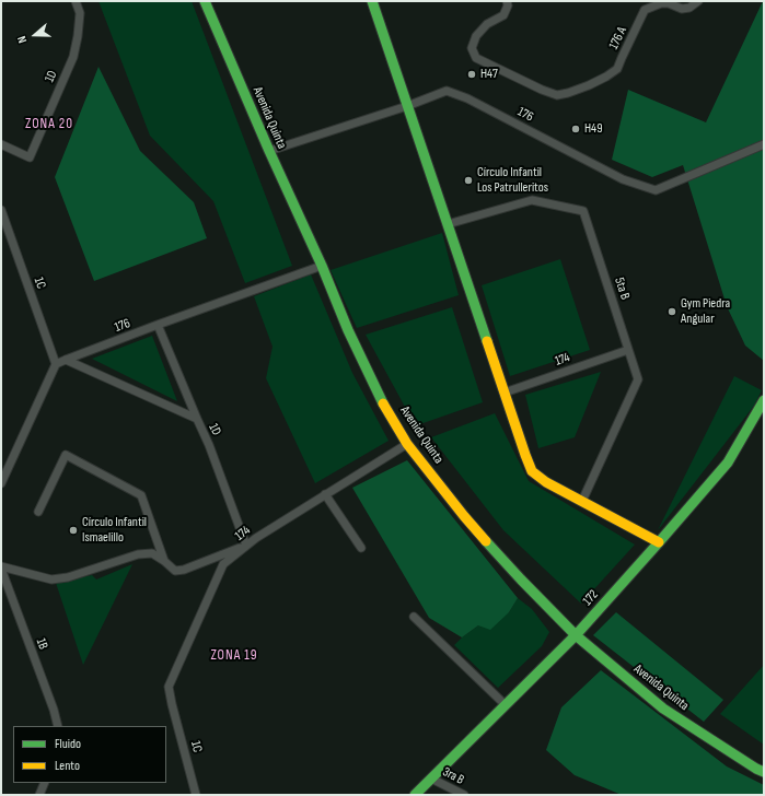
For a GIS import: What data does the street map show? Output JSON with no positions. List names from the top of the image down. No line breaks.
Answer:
{"streets":{"street":["176 A","1D","176","Avenida Quinta","1C","5ta B","174","172","1B","3ra B"]},"crossings":[["1D","176"],["1D","174"],["176","Avenida Quinta"],["176","1C"],["Avenida Quinta","174"],["Avenida Quinta","172"],["1C","174"],["5ta B","174"],["172","3ra B"]],"districts":["ZONA 20","ZONA 19"],"places":["H47","H49","Círculo Infantil Los Patrulleritos","Gym Piedra Angular","Círculo Infantil Ismaelillo"],"legend":["Fluido","Lento"],"north":"left"}
